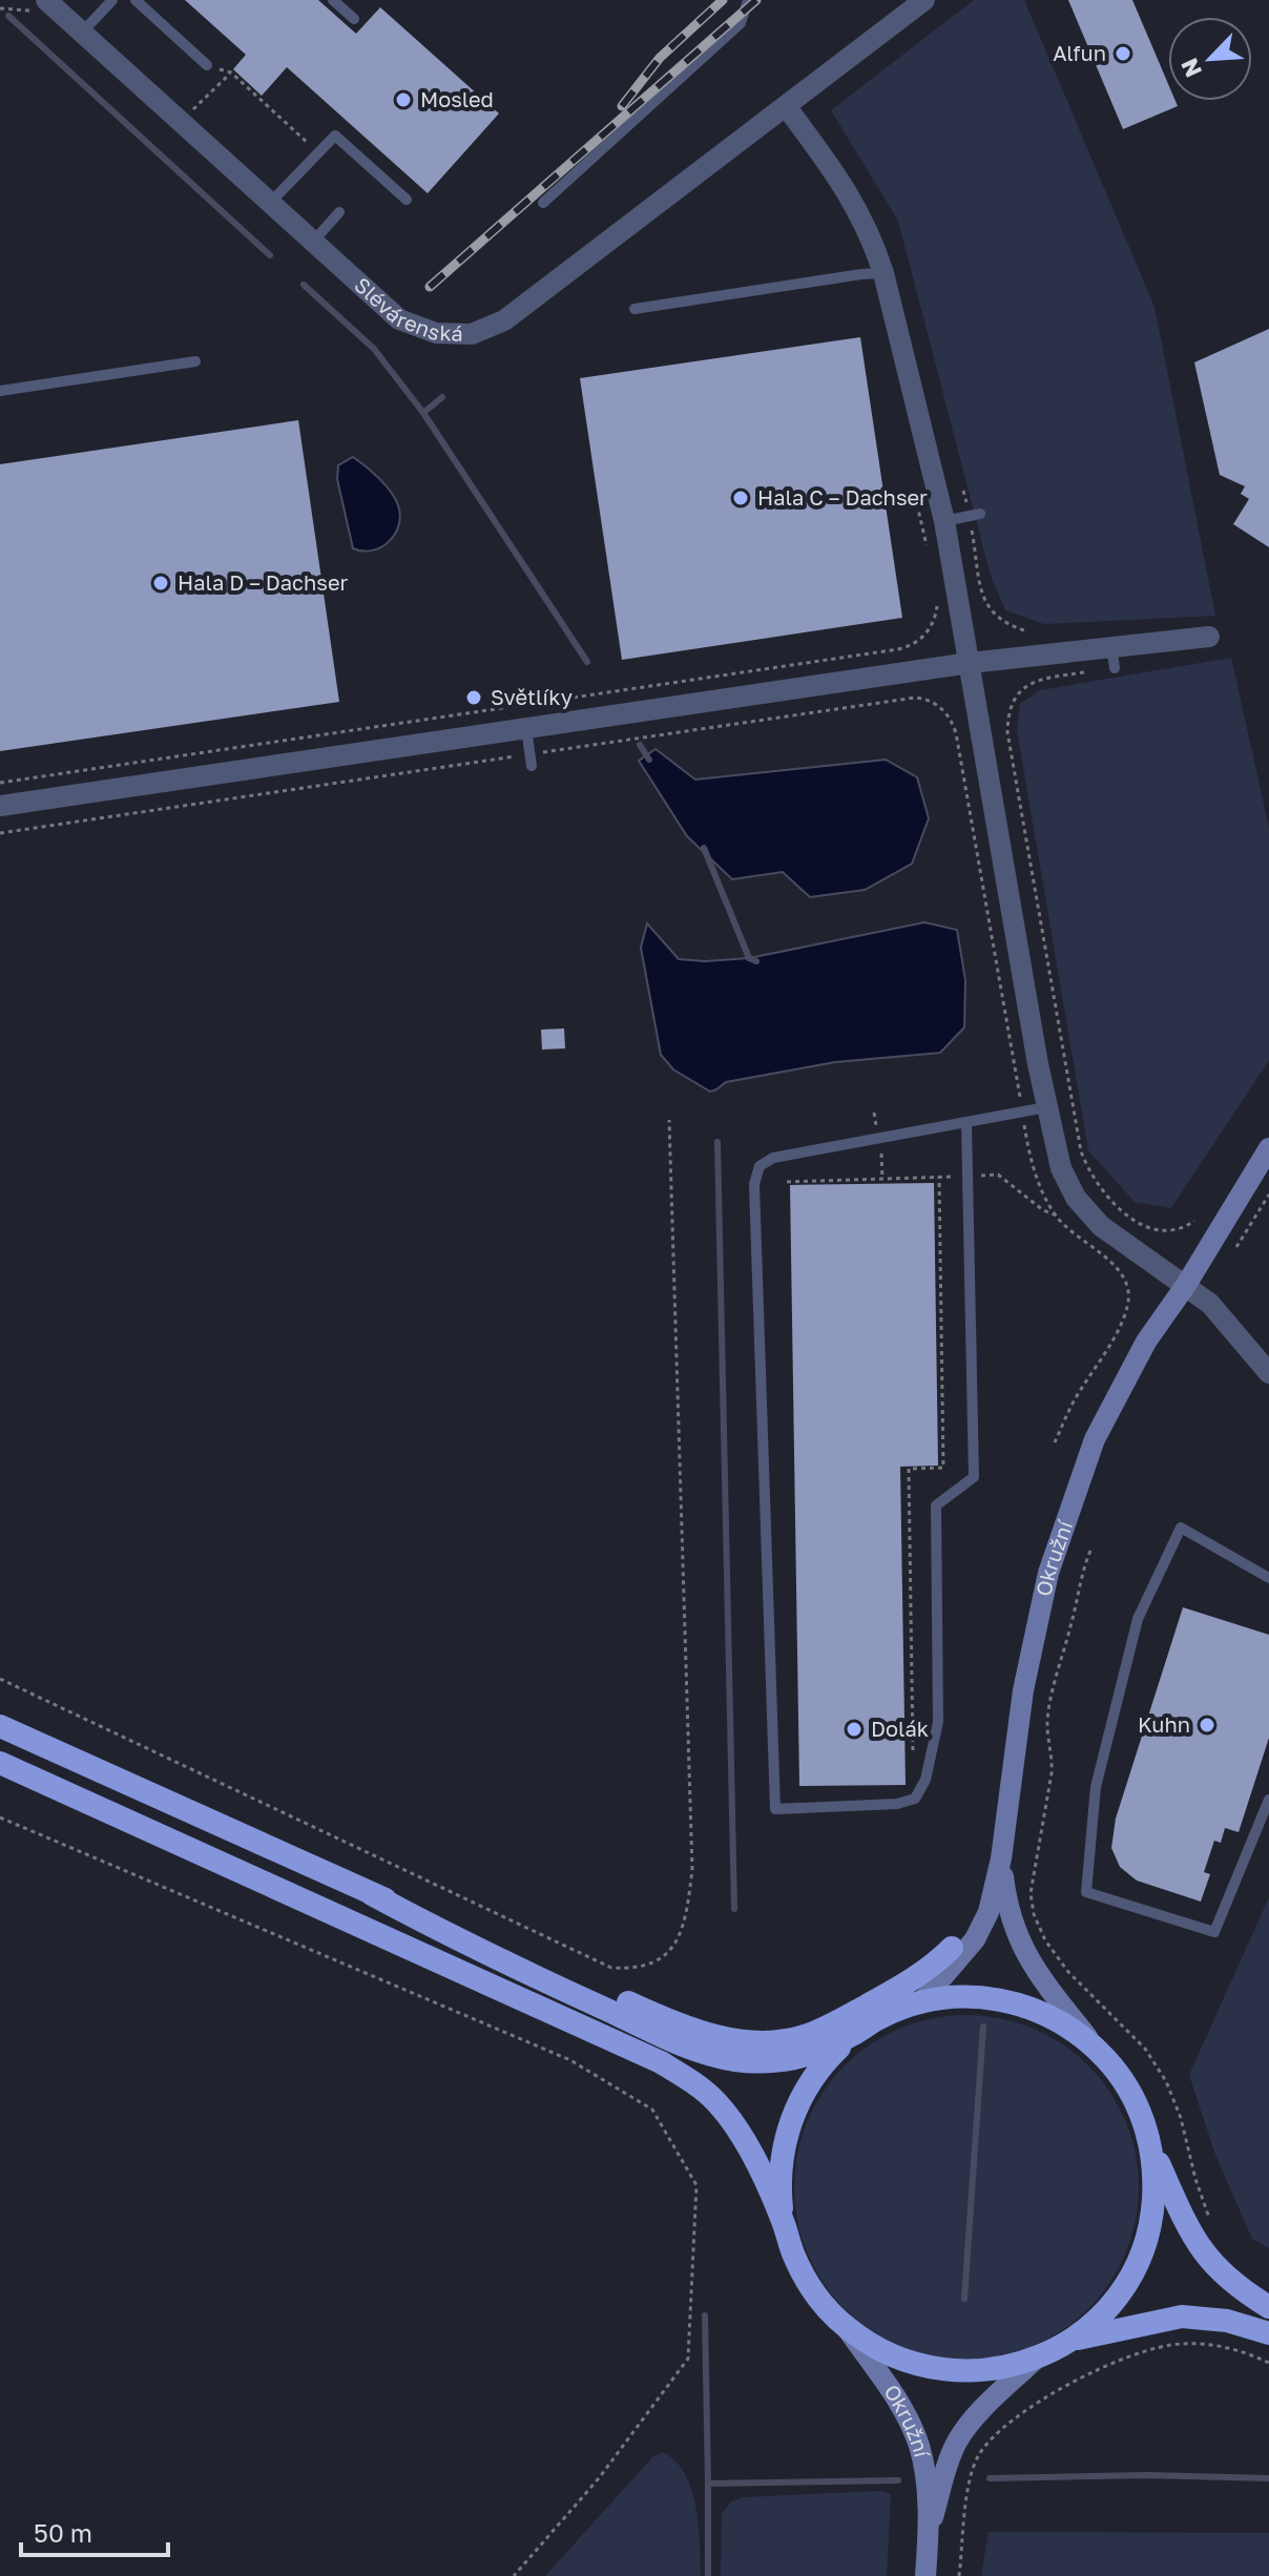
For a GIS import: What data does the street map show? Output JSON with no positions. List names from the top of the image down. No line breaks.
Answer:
{"streets":{"main road":["Okružní"],"street":["Slévárenská"]},"places":["Alfun","Mosled","Hala C – Dachser","Hala D – Dachser","Světlíky","Kuhn","Dolák"],"scale_bar":"50 m","north":"bottom left"}
